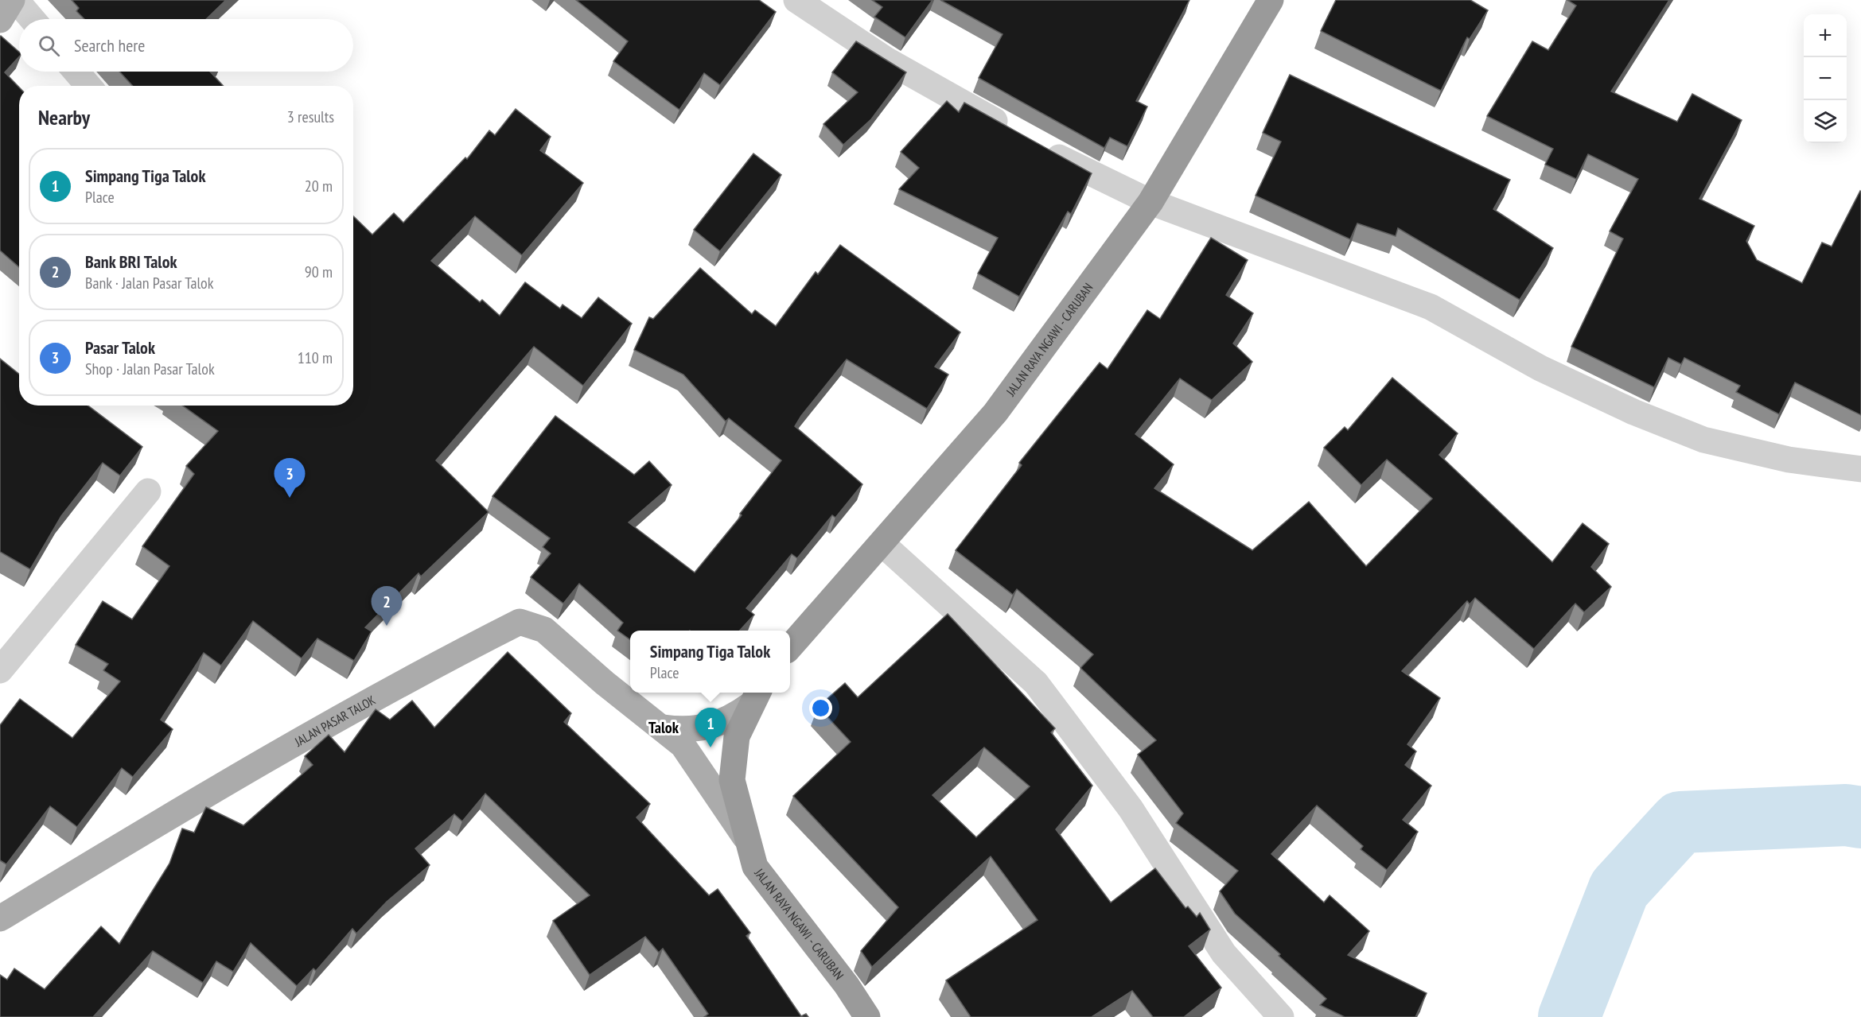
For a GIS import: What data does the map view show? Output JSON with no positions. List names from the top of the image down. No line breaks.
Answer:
{"streets":{"highway":["JALAN RAYA NGAWI - CARUBAN"],"main road":["JALAN PASAR TALOK"]},"crossings":[["JALAN RAYA NGAWI - CARUBAN","JALAN PASAR TALOK"]],"districts":["Talok"],"page":{"map_buttons":["+","−"],"search":"Search here","heading":["Nearby","3 results"],"list":[{"mark":"1","name":"Simpang Tiga Talok","note":"Place","value":"20 m"},{"mark":"2","name":"Bank BRI Talok","note":"Bank · Jalan Pasar Talok","value":"90 m"},{"mark":"3","name":"Pasar Talok","note":"Shop · Jalan Pasar Talok","value":"110 m"}],"pins":["3","2","1"],"popup":["Simpang Tiga Talok","Place"]}}
